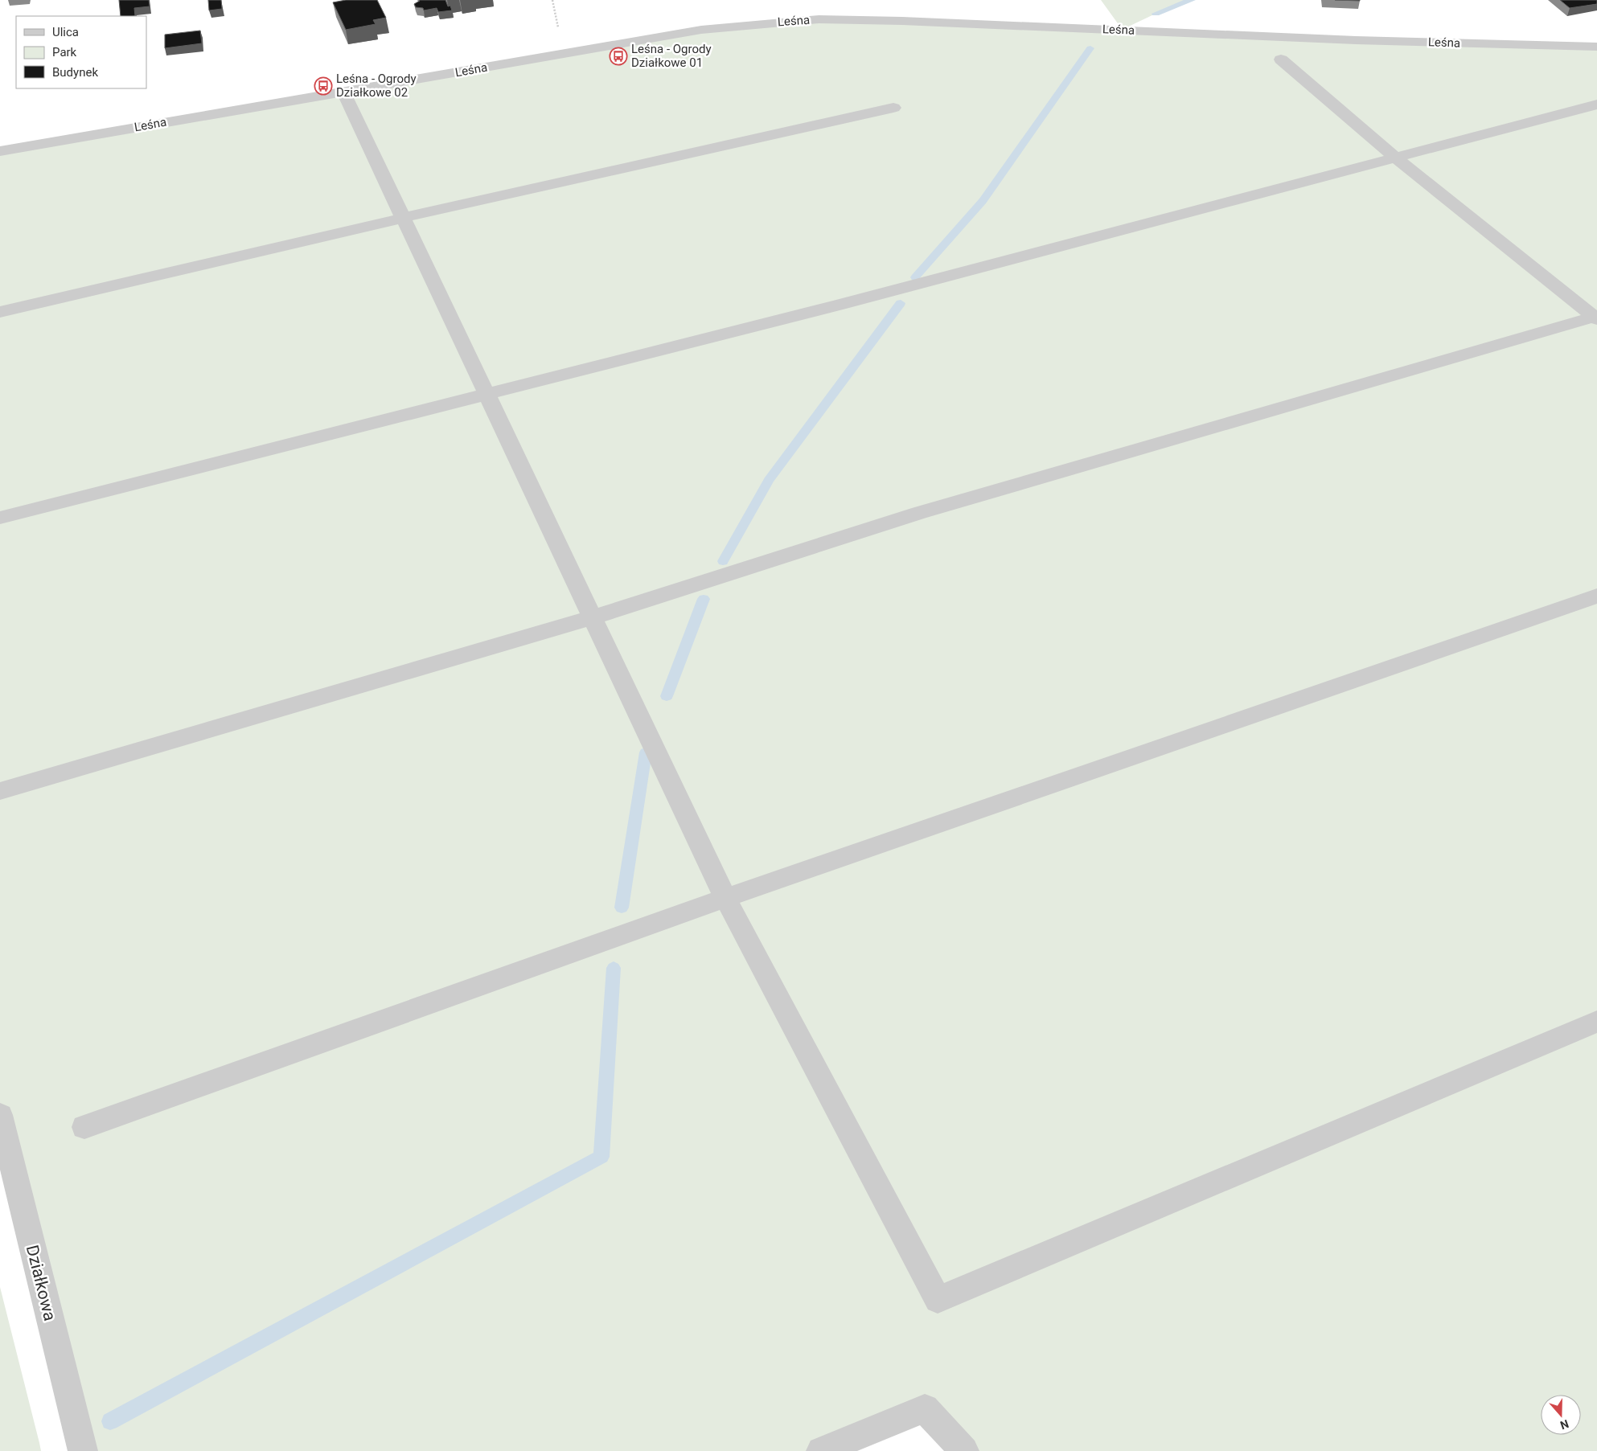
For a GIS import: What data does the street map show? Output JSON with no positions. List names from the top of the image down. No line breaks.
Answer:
{"streets":{"street":["Leśna","Działkowa"]},"places":{"bus stop":["Leśna - Ogrody Działkowe 01","Leśna - Ogrody Działkowe 02"]},"legend":["Ulica","Park","Budynek"],"north":"bottom"}
